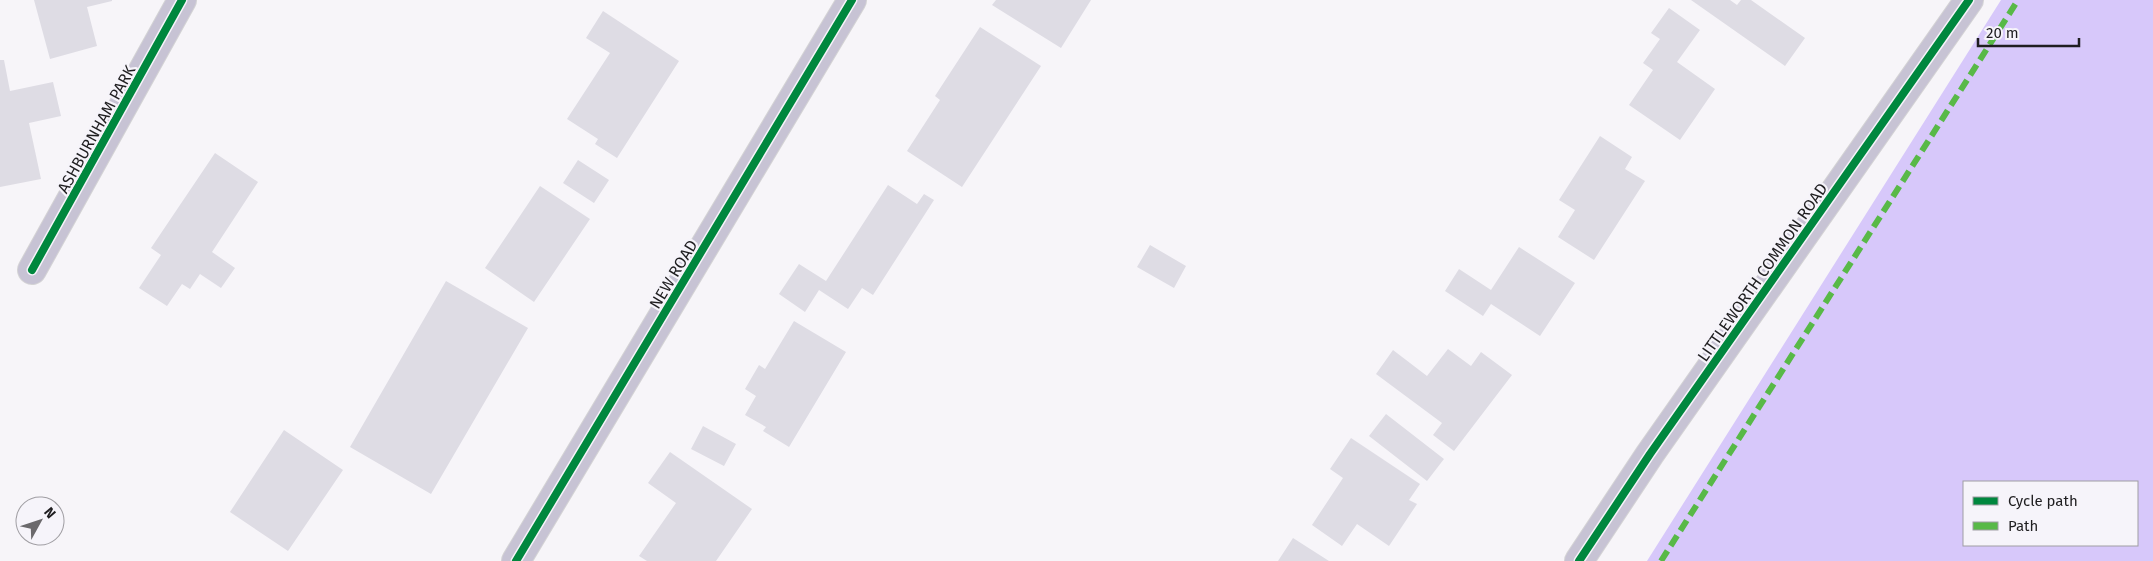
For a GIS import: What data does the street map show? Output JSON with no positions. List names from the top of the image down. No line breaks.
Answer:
{"streets":{"street":["ASHBURNHAM PARK","LITTLEWORTH COMMON ROAD","NEW ROAD"]},"legend":["Cycle path","Path"],"scale_bar":"20 m","north":"top right"}
